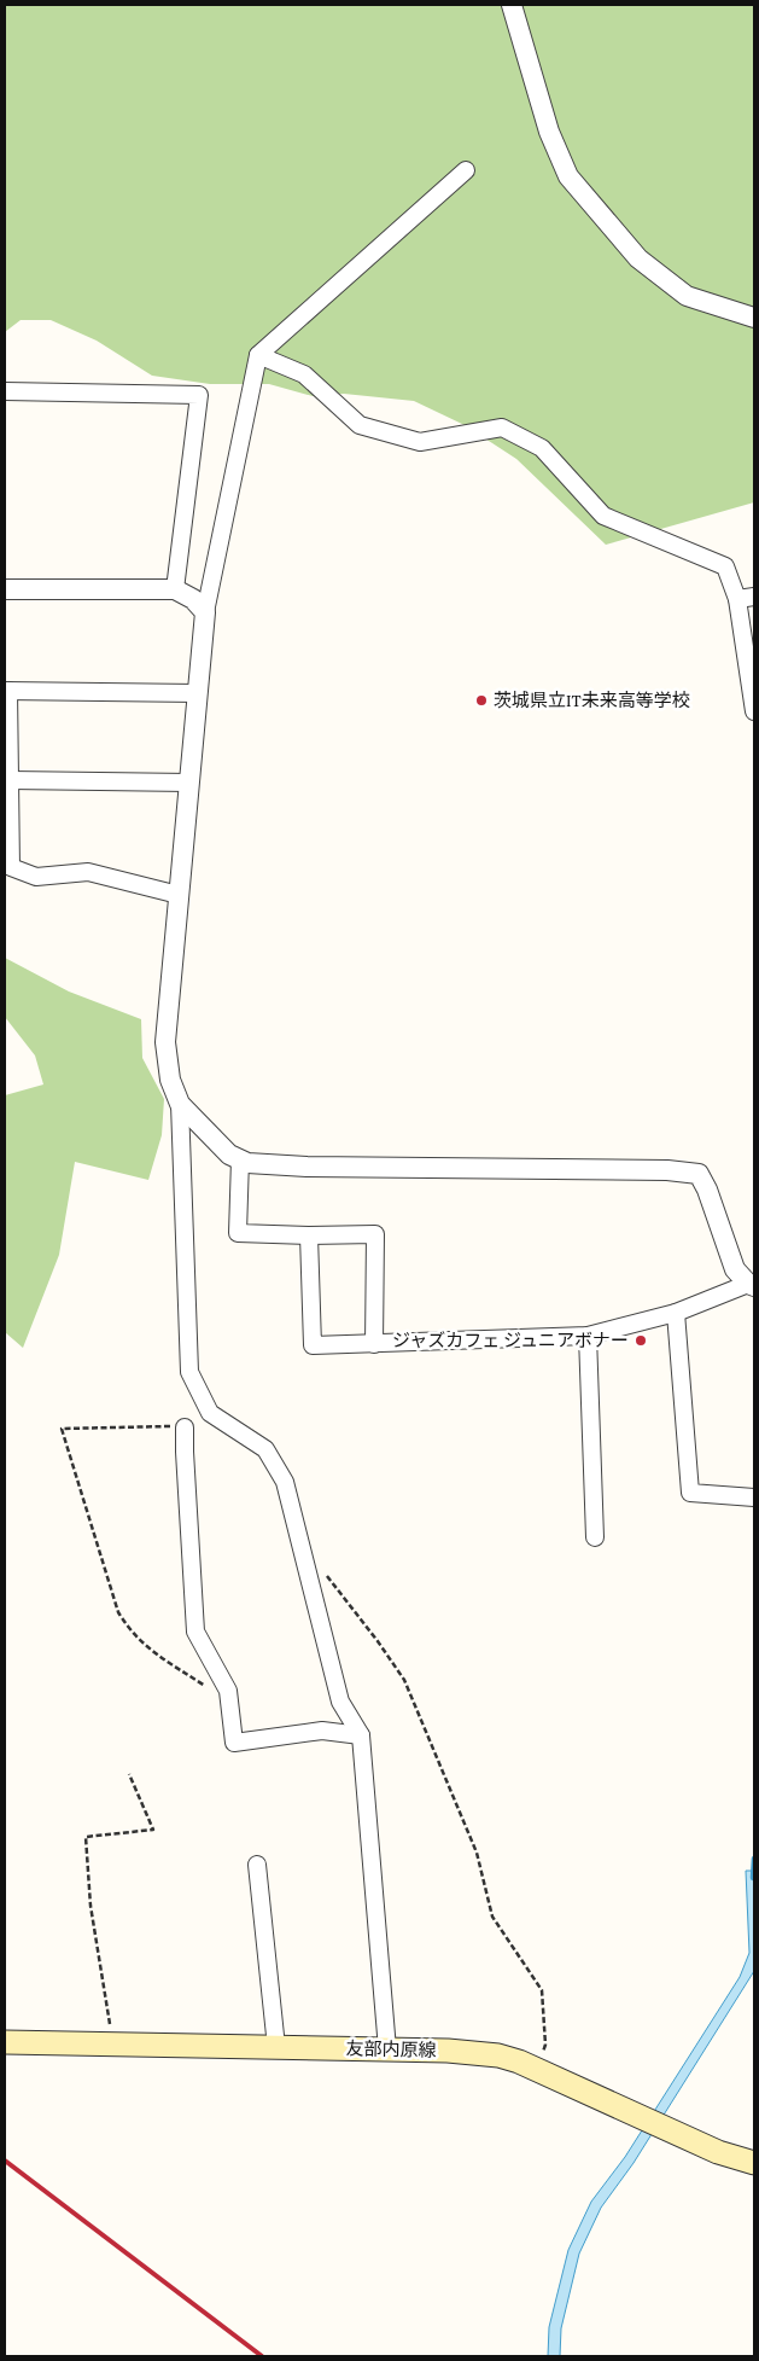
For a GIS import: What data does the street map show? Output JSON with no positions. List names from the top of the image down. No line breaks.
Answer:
{"streets":{"main road":["友部内原線"]},"places":["茨城県立IT未来高等学校","ジャズカフェ ジュニアボナー"]}
